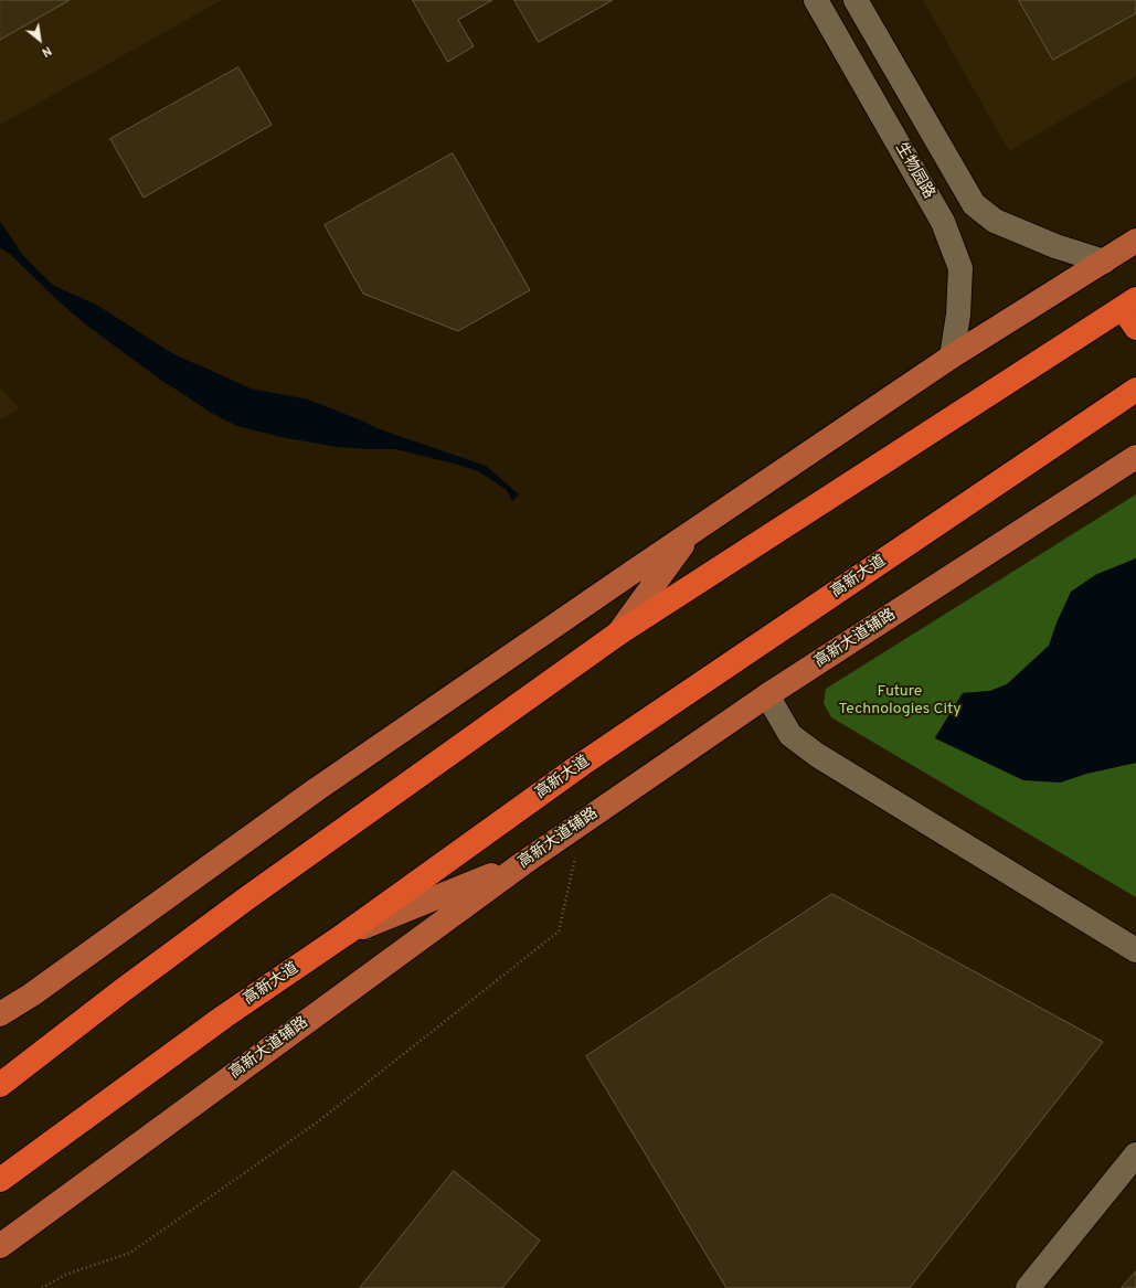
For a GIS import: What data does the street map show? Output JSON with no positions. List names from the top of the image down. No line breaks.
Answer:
{"streets":{"highway":["高新大道"],"main road":["高新大道辅路"],"street":["生物园路"]},"parks":["Future Technologies City"],"north":"bottom right"}
